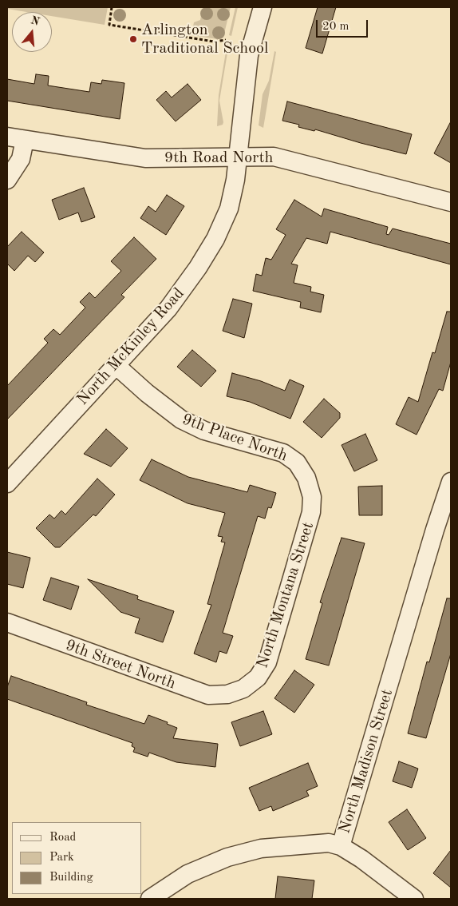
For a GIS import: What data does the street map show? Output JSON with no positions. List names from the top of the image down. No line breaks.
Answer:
{"streets":{"street":["9th Road North","North McKinley Road","9th Place North","North Montana Street","9th Street North","North Madison Street"]},"crossings":[["9th Road North","North McKinley Road"],["North McKinley Road","9th Place North"],["9th Place North","North Montana Street"],["North Montana Street","9th Street North"]],"places":["Arlington Traditional School"],"legend":["Road","Park","Building"],"scale_bar":"20 m","north":"top"}
